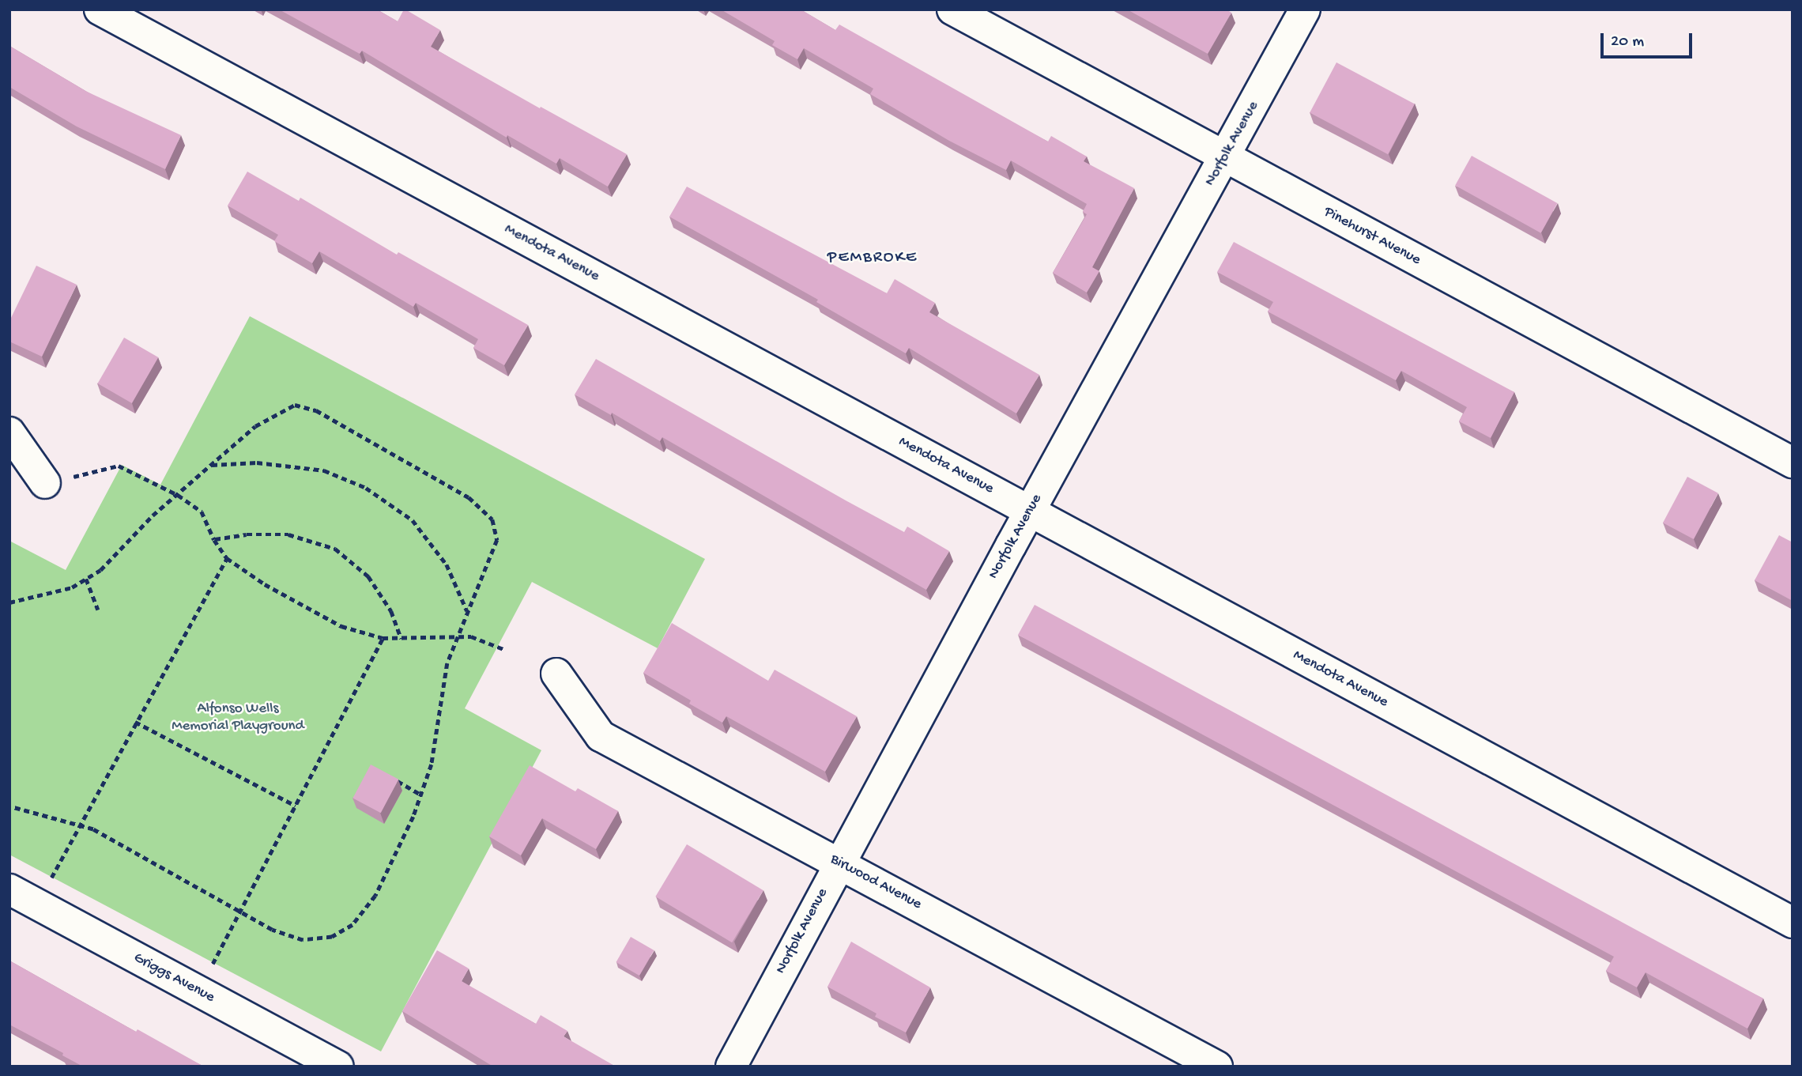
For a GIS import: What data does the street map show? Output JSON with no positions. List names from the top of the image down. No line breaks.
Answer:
{"streets":{"street":["Norfolk Avenue","Pinehurst Avenue","Mendota Avenue","Birwood Avenue","Griggs Avenue"]},"crossings":[["Norfolk Avenue","Pinehurst Avenue"],["Norfolk Avenue","Mendota Avenue"],["Norfolk Avenue","Birwood Avenue"]],"districts":["PEMBROKE"],"parks":["Alfonso Wells Memorial Playground"],"scale_bar":"20 m"}
